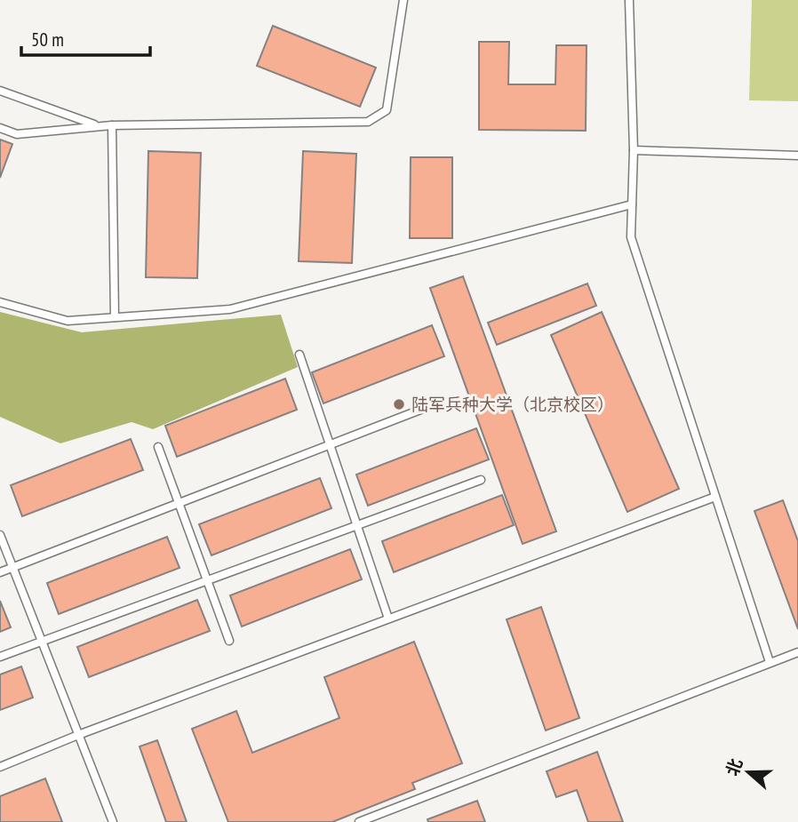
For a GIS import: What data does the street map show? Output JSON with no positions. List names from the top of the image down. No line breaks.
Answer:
{"places":["陆军兵种大学（北京校区）"],"scale_bar":"50 m","north":"left"}
